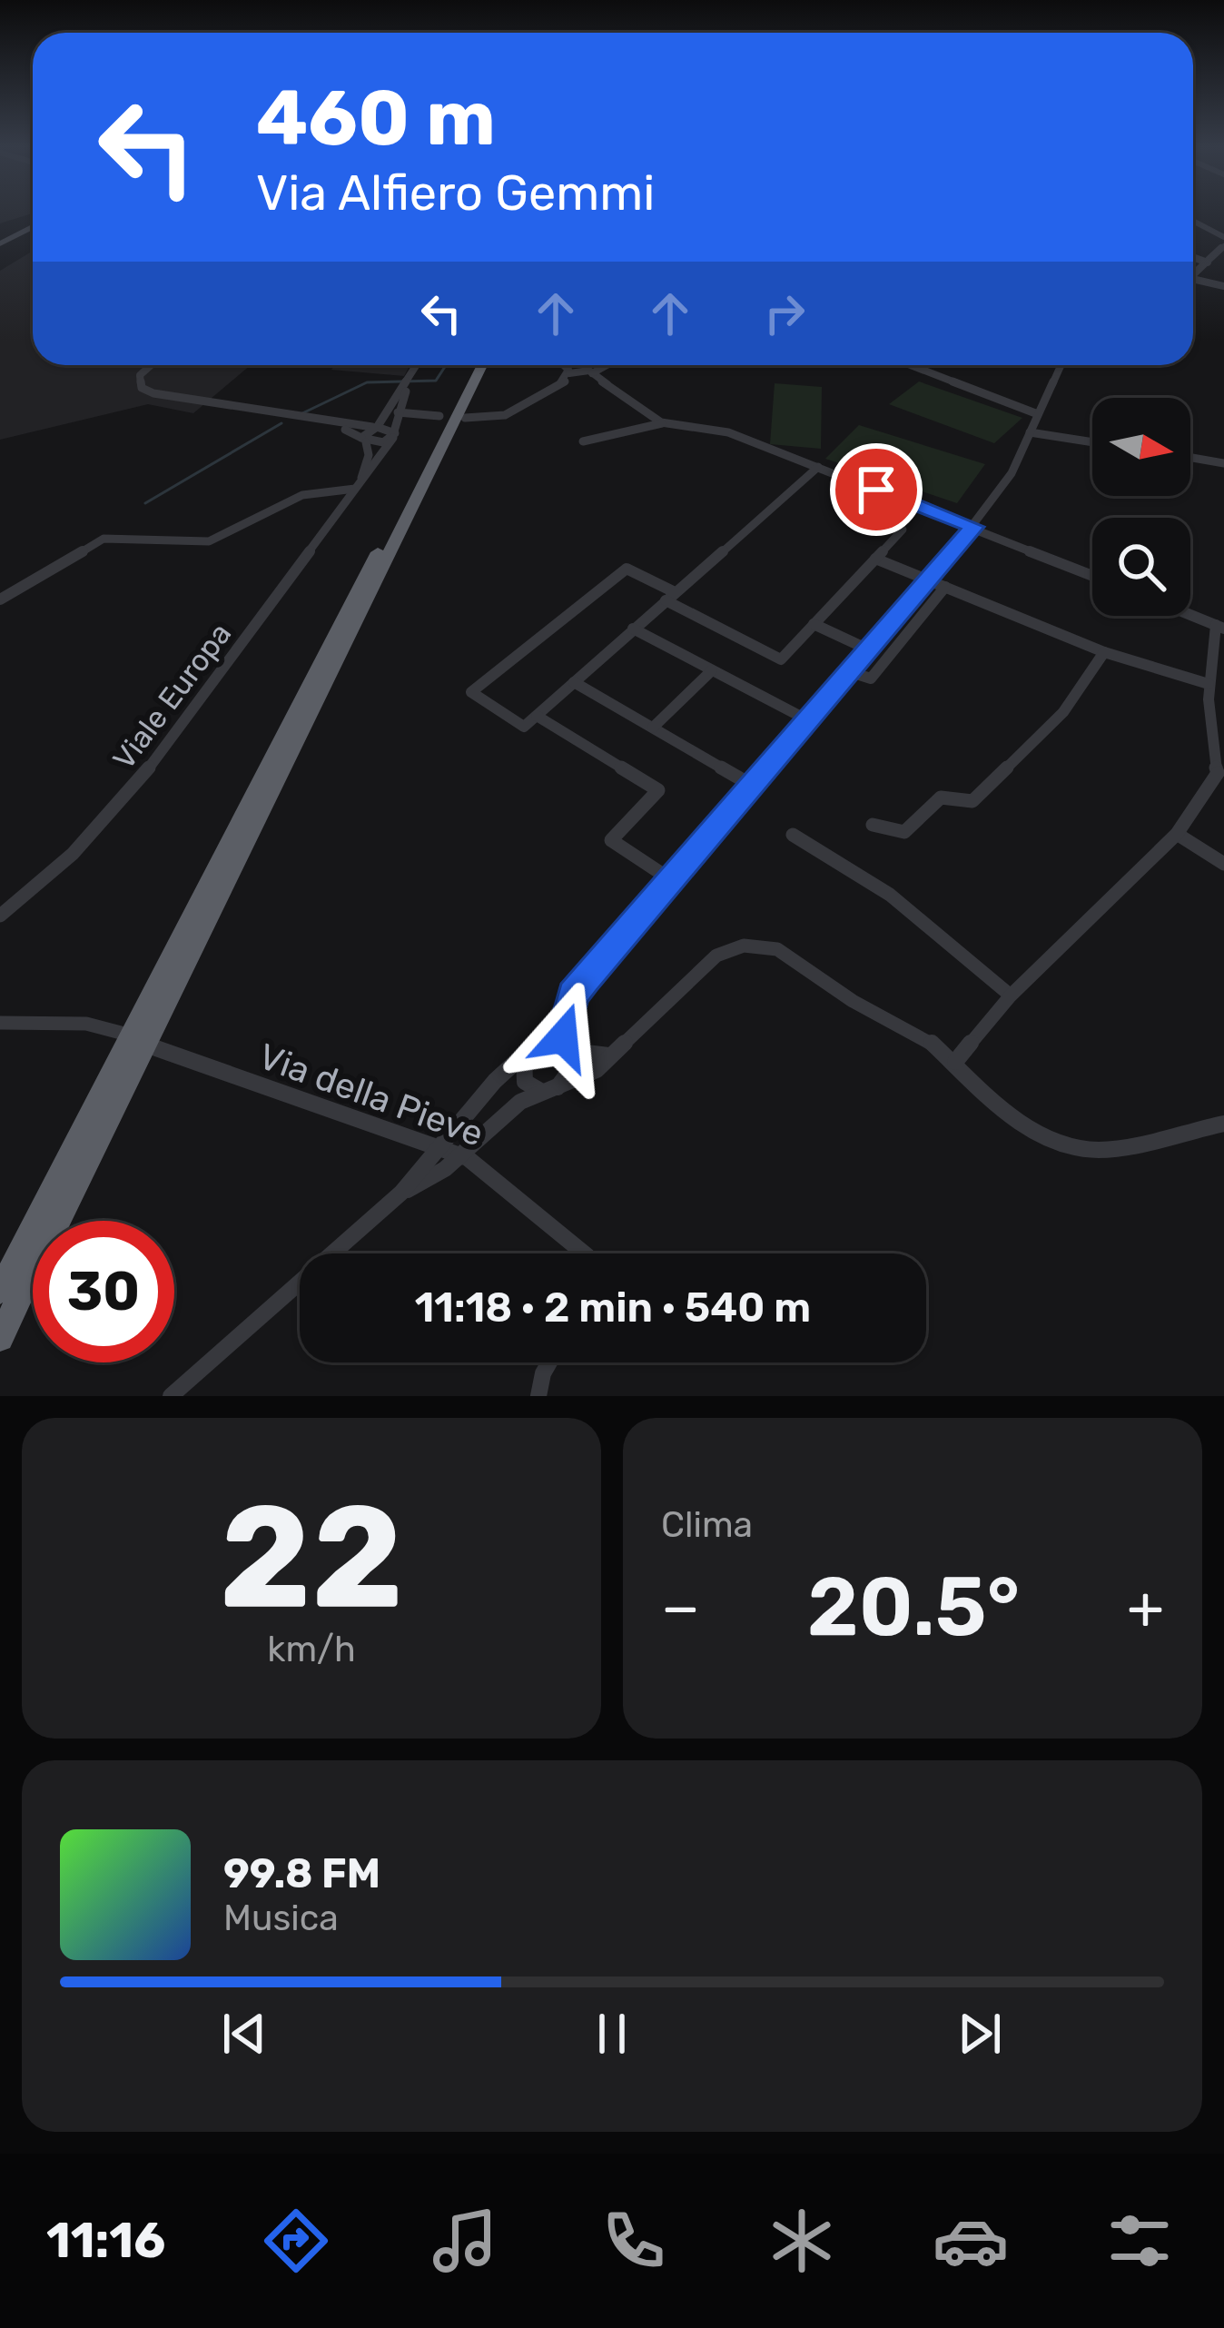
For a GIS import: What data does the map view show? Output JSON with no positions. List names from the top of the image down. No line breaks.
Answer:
{"streets":{"street":["Viale Europa","Via della Pieve"]},"north":"right","page":{"turn":["460 m","Via Alfiero Gemmi"],"limit":"30","trip":"11:18 · 2 min · 540 m","tile":[["22","km/h"],"Clima"],"heat":["−","20.5°","+"],"song":["99.8 FM","Musica"],"tabs":"11:16"}}
